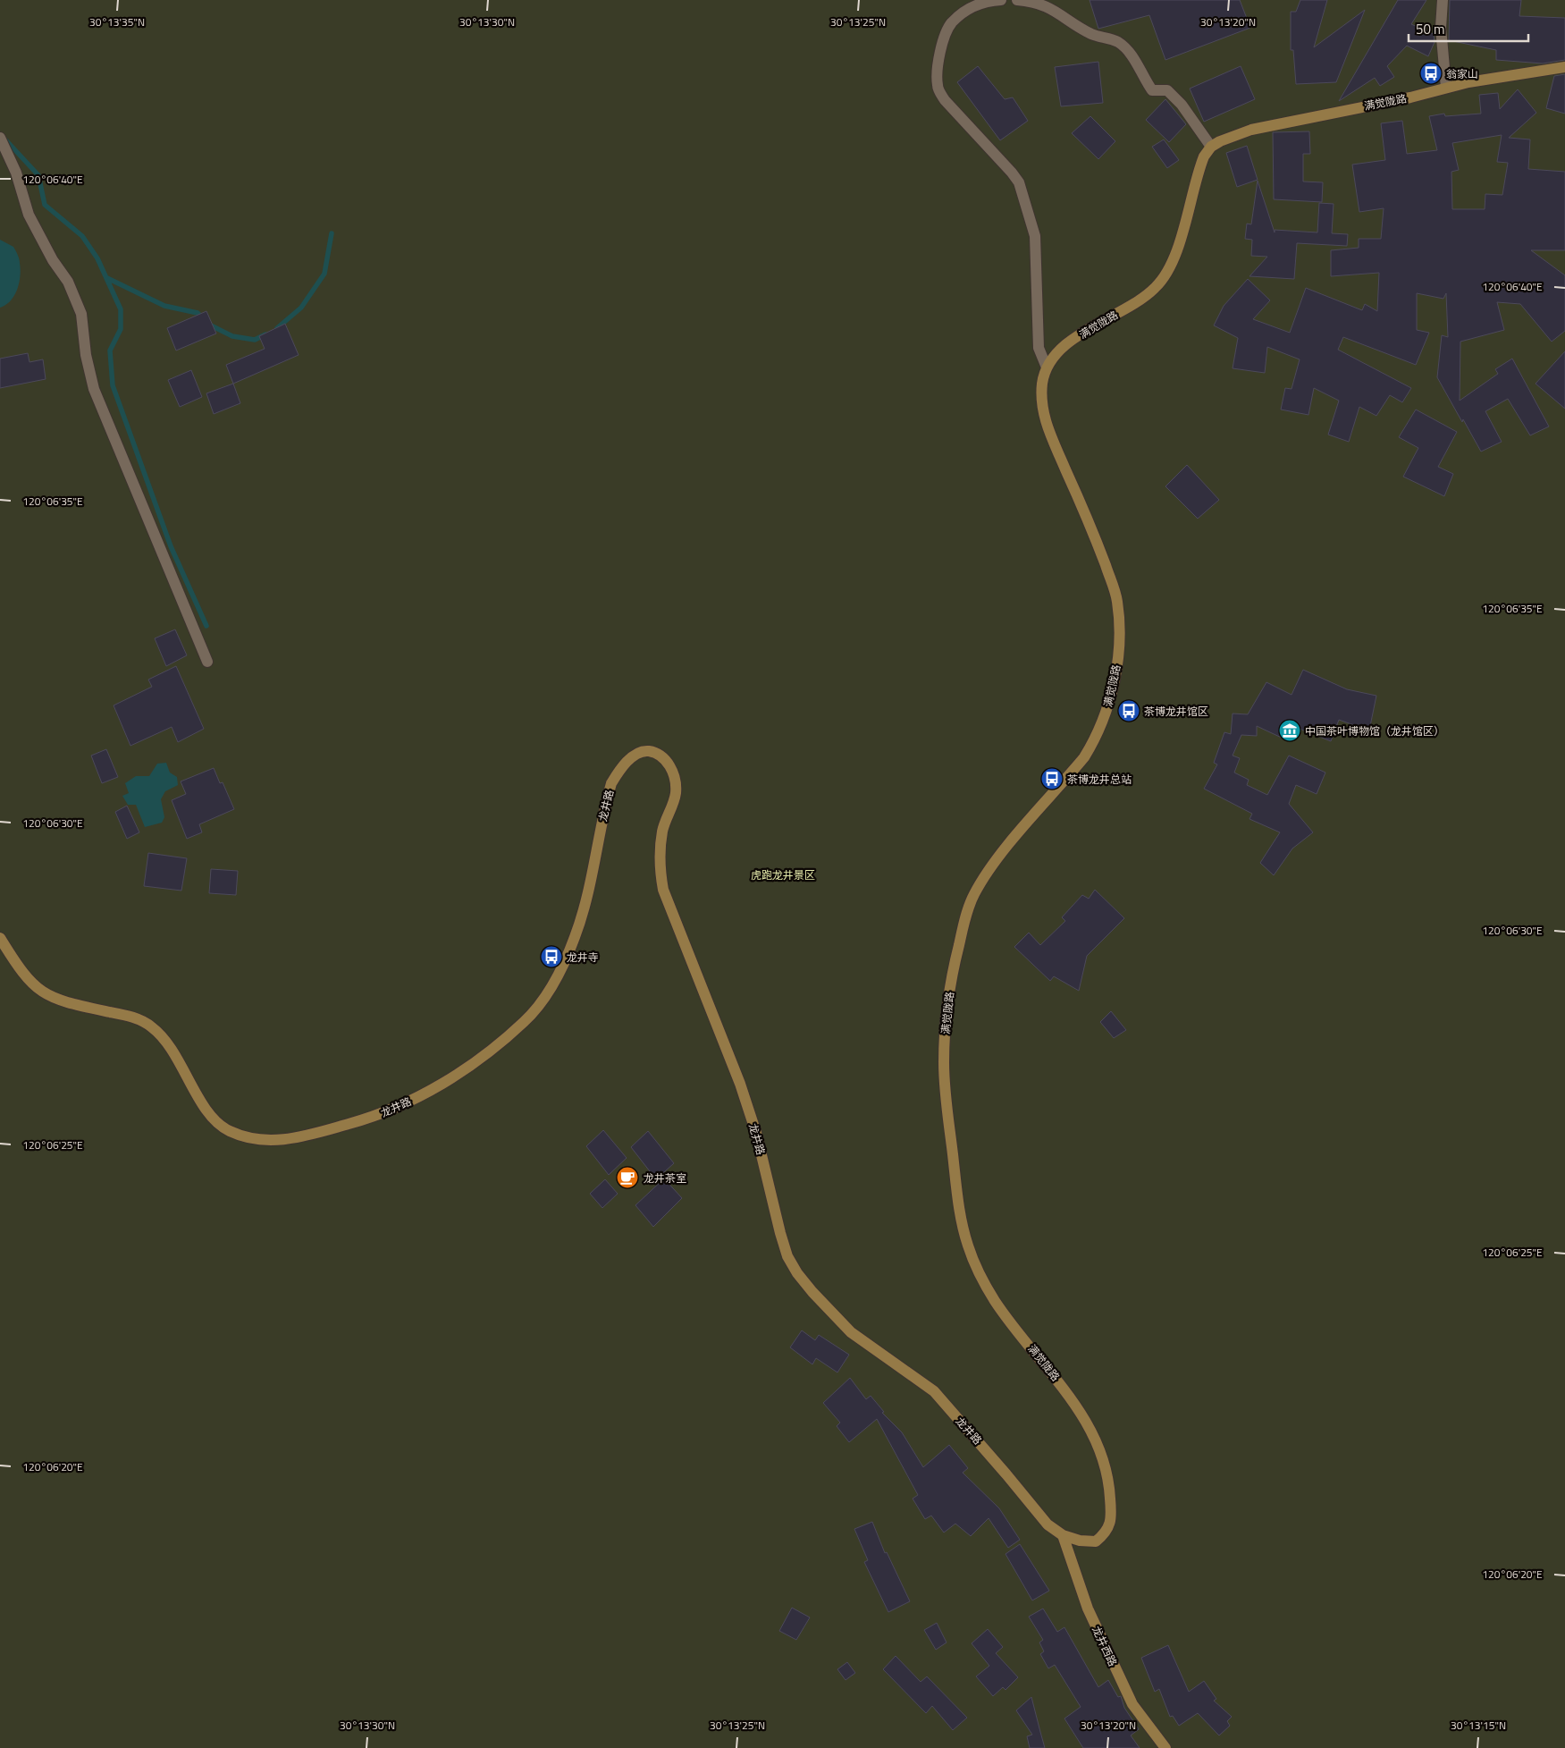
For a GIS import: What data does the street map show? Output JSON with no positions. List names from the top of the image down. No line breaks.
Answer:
{"streets":{"street":["满觉陇路","龙井路","龙井西路"]},"crossings":[["满觉陇路","龙井路"],["满觉陇路","龙井西路"],["龙井路","龙井西路"]],"parks":["虎跑龙井景区"],"places":{"bus stop":["翁家山","茶博龙井馆区","茶博龙井总站","龙井寺"],"museum":["中国茶叶博物馆（龙井馆区）"],"cafe":["龙井茶室"]},"scale_bar":"50 m","coordinates":["30°13'35\"N","30°13'30\"N","30°13'25\"N","30°13'20\"N","120°06'40\"E","120°06'35\"E","120°06'30\"E","120°06'25\"E","120°06'20\"E","30°13'15\"N"]}
